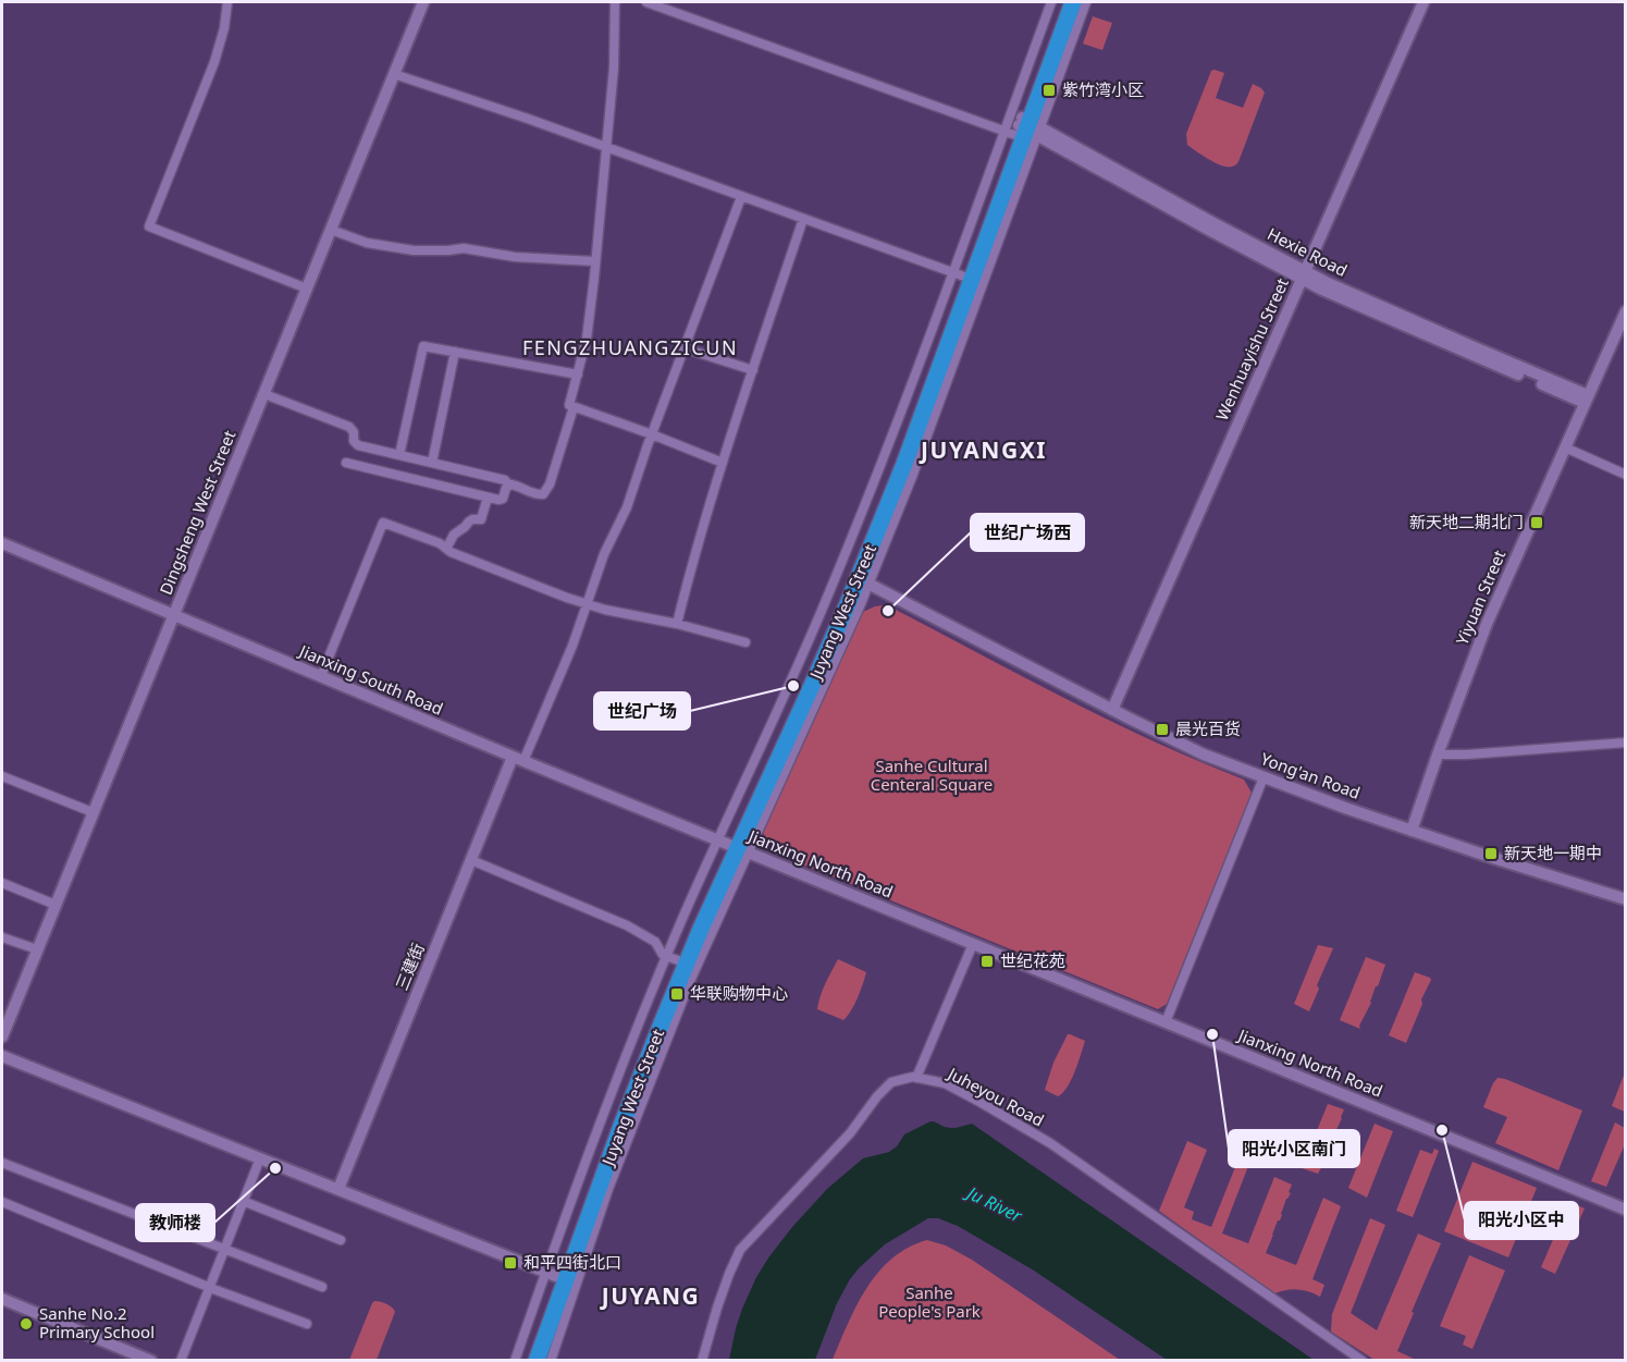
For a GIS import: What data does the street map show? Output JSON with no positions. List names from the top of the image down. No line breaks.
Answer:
{"streets":{"highway":["Juyang West Street"],"street":["Hexie Road","Wenhuayishu Street","Dingsheng West Street","Yiyuan Street","Jianxing South Road","Yong'an Road","Jianxing North Road","三建街","Juheyou Road"]},"crossings":[["Hexie Road","Wenhuayishu Street"],["Hexie Road","Yiyuan Street"],["Hexie Road","Juyang West Street"],["Wenhuayishu Street","Yong'an Road"],["Dingsheng West Street","Jianxing South Road"],["Yiyuan Street","Yong'an Road"],["Juyang West Street","Jianxing South Road"],["Juyang West Street","Yong'an Road"],["Juyang West Street","Jianxing North Road"],["Jianxing South Road","Jianxing North Road"],["Jianxing South Road","三建街"]],"districts":["FENGZHUANGZICUN","JUYANGXI","JUYANG"],"water":["Ju River"],"parks":["Sanhe Cultural Centeral Square","Sanhe People's Park"],"places":{"transit":["紫竹湾小区","新天地二期北门","晨光百货","新天地一期中","世纪花苑","华联购物中心","和平四街北口"],"other":["世纪广场西","世纪广场","阳光小区南门","阳光小区中","教师楼","Sanhe No.2 Primary School"]}}
